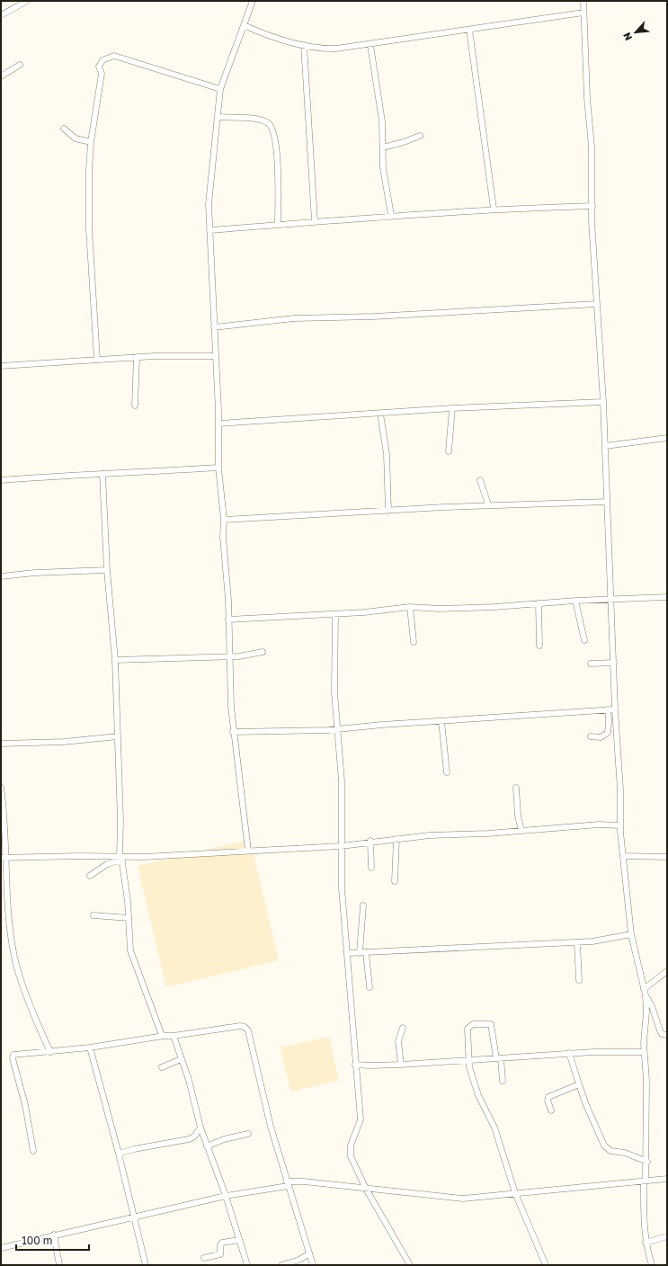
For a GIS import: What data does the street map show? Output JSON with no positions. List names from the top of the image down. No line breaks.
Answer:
{"scale_bar":"100 m","north":"bottom left"}
